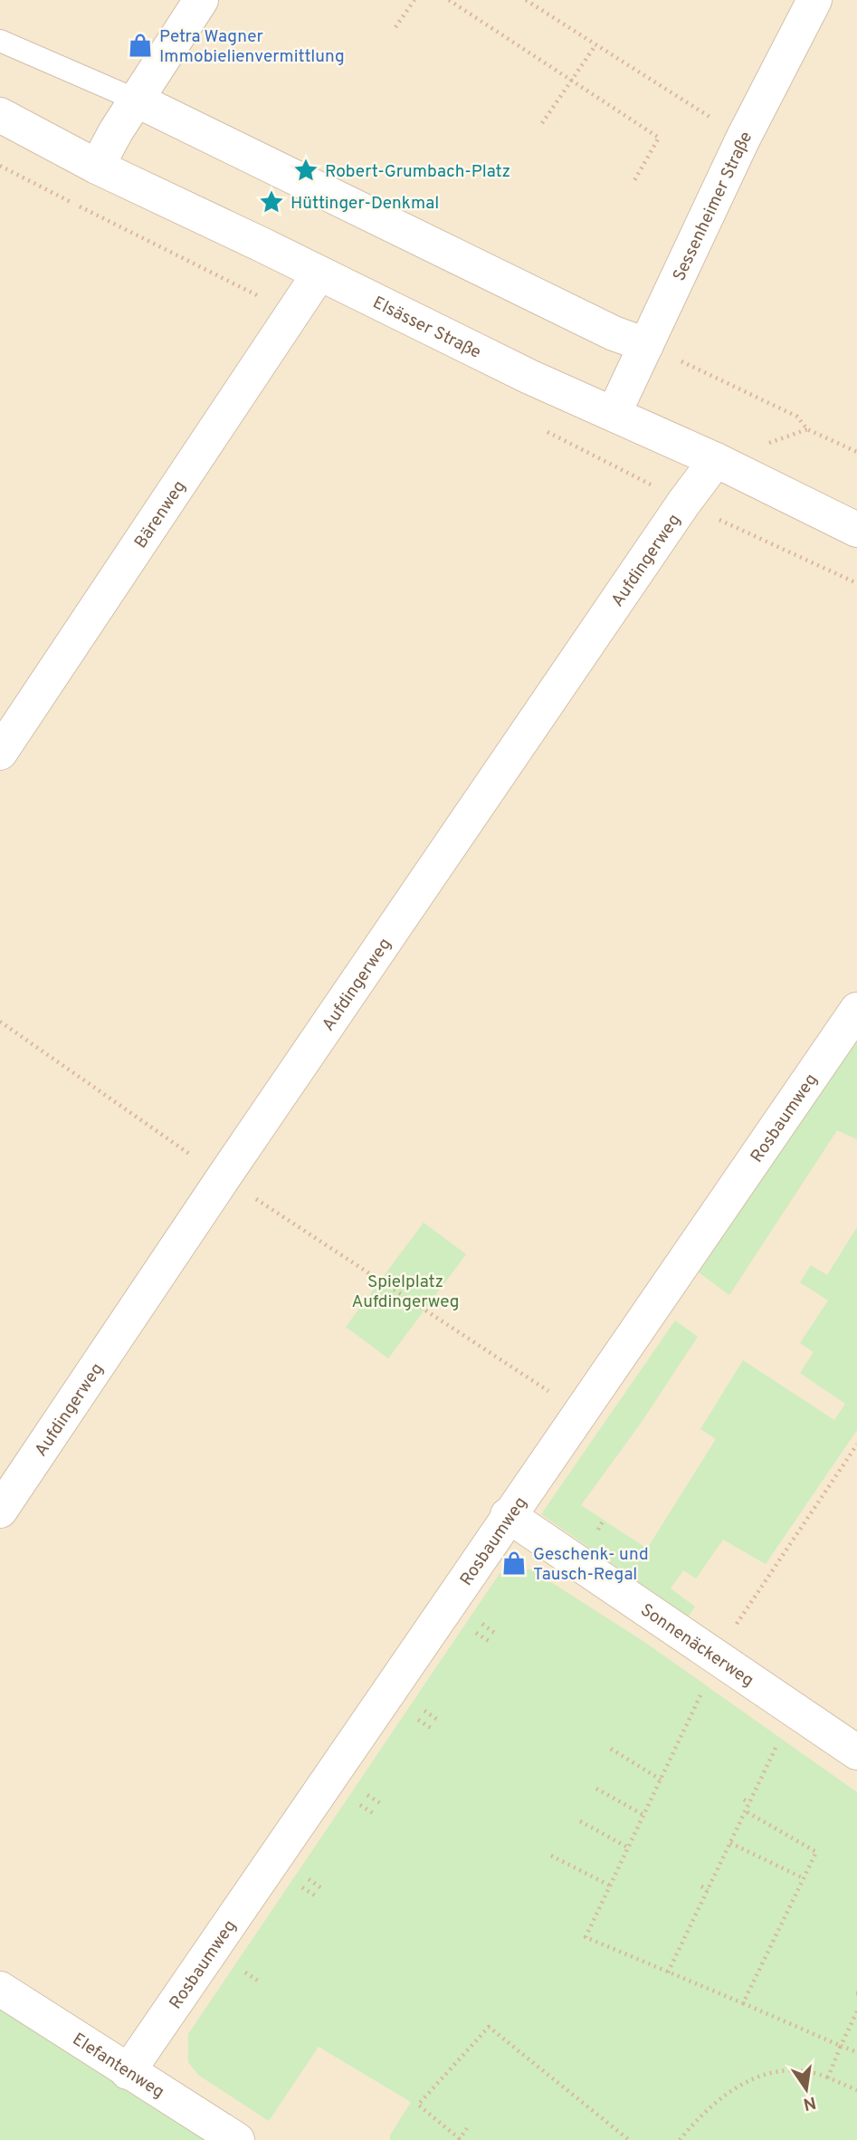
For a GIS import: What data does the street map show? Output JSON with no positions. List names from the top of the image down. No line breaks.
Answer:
{"streets":{"street":["Sessenheimer Straße","Elsässer Straße","Bärenweg","Aufdingerweg","Rosbaumweg","Sonnenäckerweg","Elefantenweg"]},"crossings":[["Sessenheimer Straße","Elsässer Straße"],["Elsässer Straße","Bärenweg"],["Elsässer Straße","Aufdingerweg"],["Rosbaumweg","Sonnenäckerweg"],["Rosbaumweg","Elefantenweg"]],"parks":["Spielplatz Aufdingerweg"],"places":{"shop":["Petra Wagner Immobielienvermittlung","Geschenk- und Tausch-Regal"],"place":["Robert-Grumbach-Platz","Hüttinger-Denkmal"]},"north":"bottom"}
